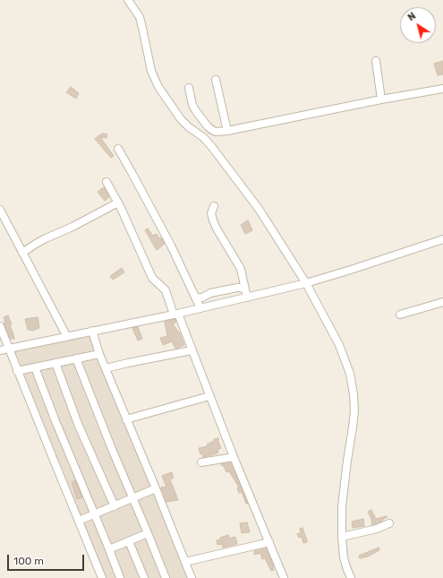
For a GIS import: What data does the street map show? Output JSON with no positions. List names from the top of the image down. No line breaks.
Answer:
{"scale_bar":"100 m","north":"top left"}
